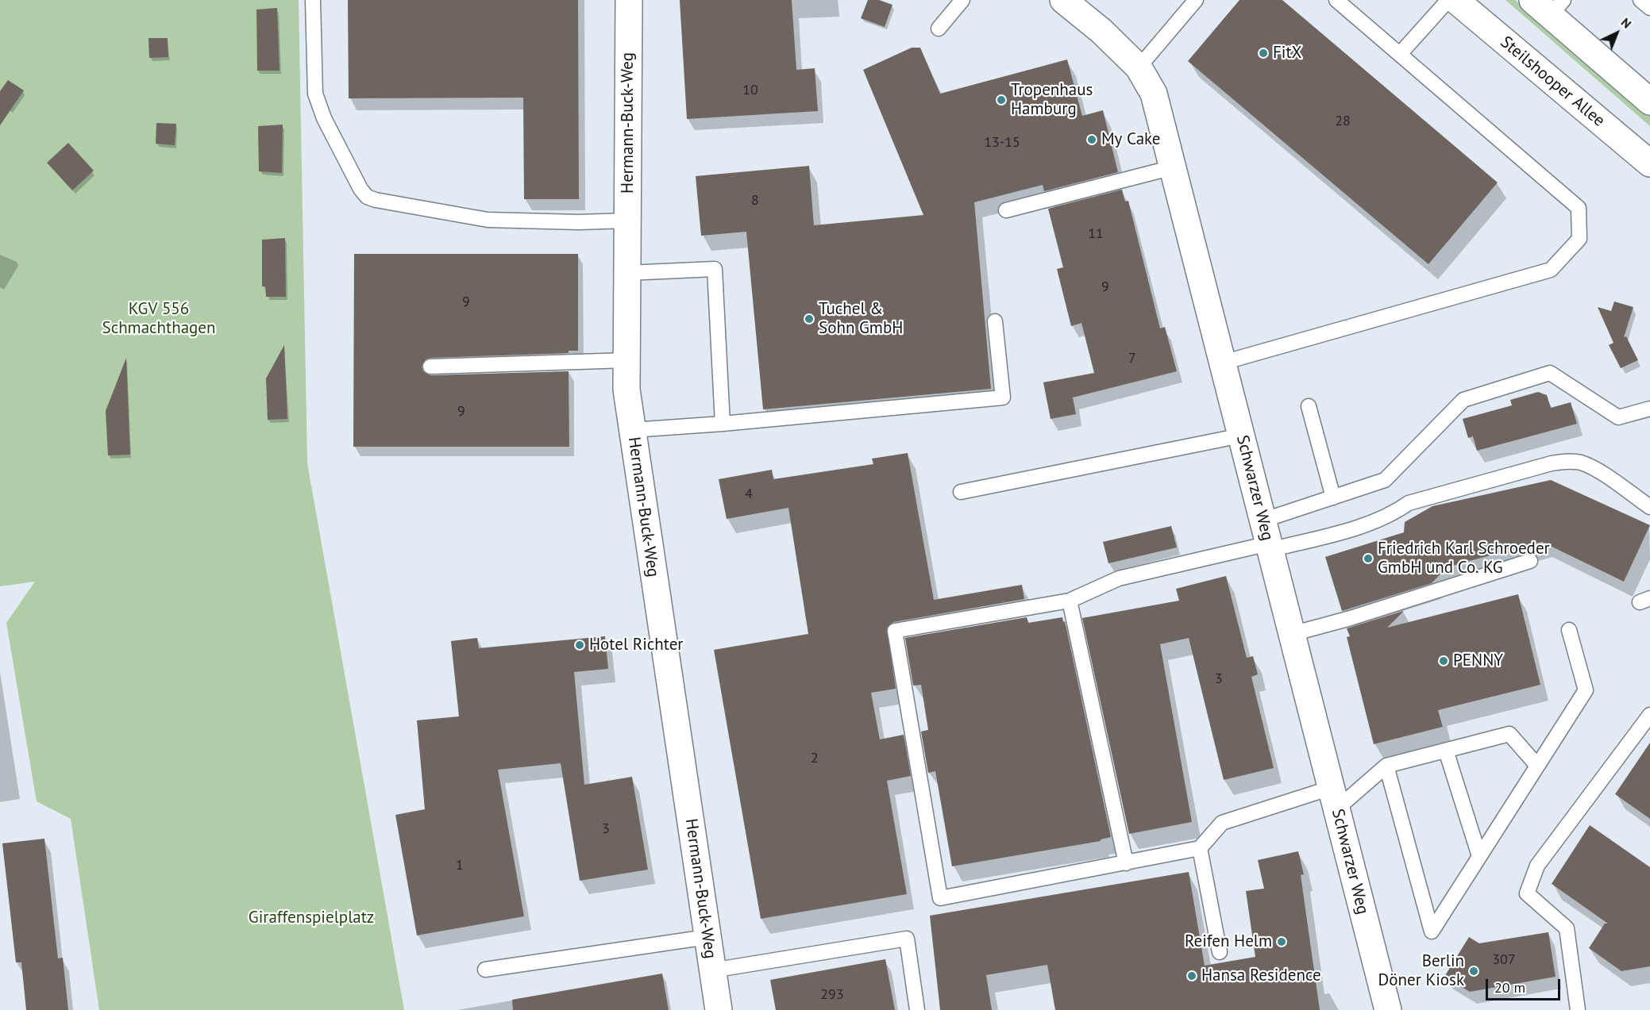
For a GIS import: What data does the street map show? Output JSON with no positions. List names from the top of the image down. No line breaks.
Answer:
{"streets":{"street":["Steilshooper Allee","Hermann-Buck-Weg","Schwarzer Weg"]},"parks":["KGV 556 Schmachthagen","Giraffenspielplatz"],"places":["FitX","Tropenhaus Hamburg","My Cake","Tuchel & Sohn GmbH","Friedrich Karl Schroeder GmbH und Co. KG","Hotel Richter","PENNY","Reifen Helm","Berlin Döner Kiosk","Hansa Residence"],"house_numbers":["10","28","13-15","8","11","9","9","7","9","4","3","2","3","1","307","293"],"scale_bar":"20 m","north":"top right"}
